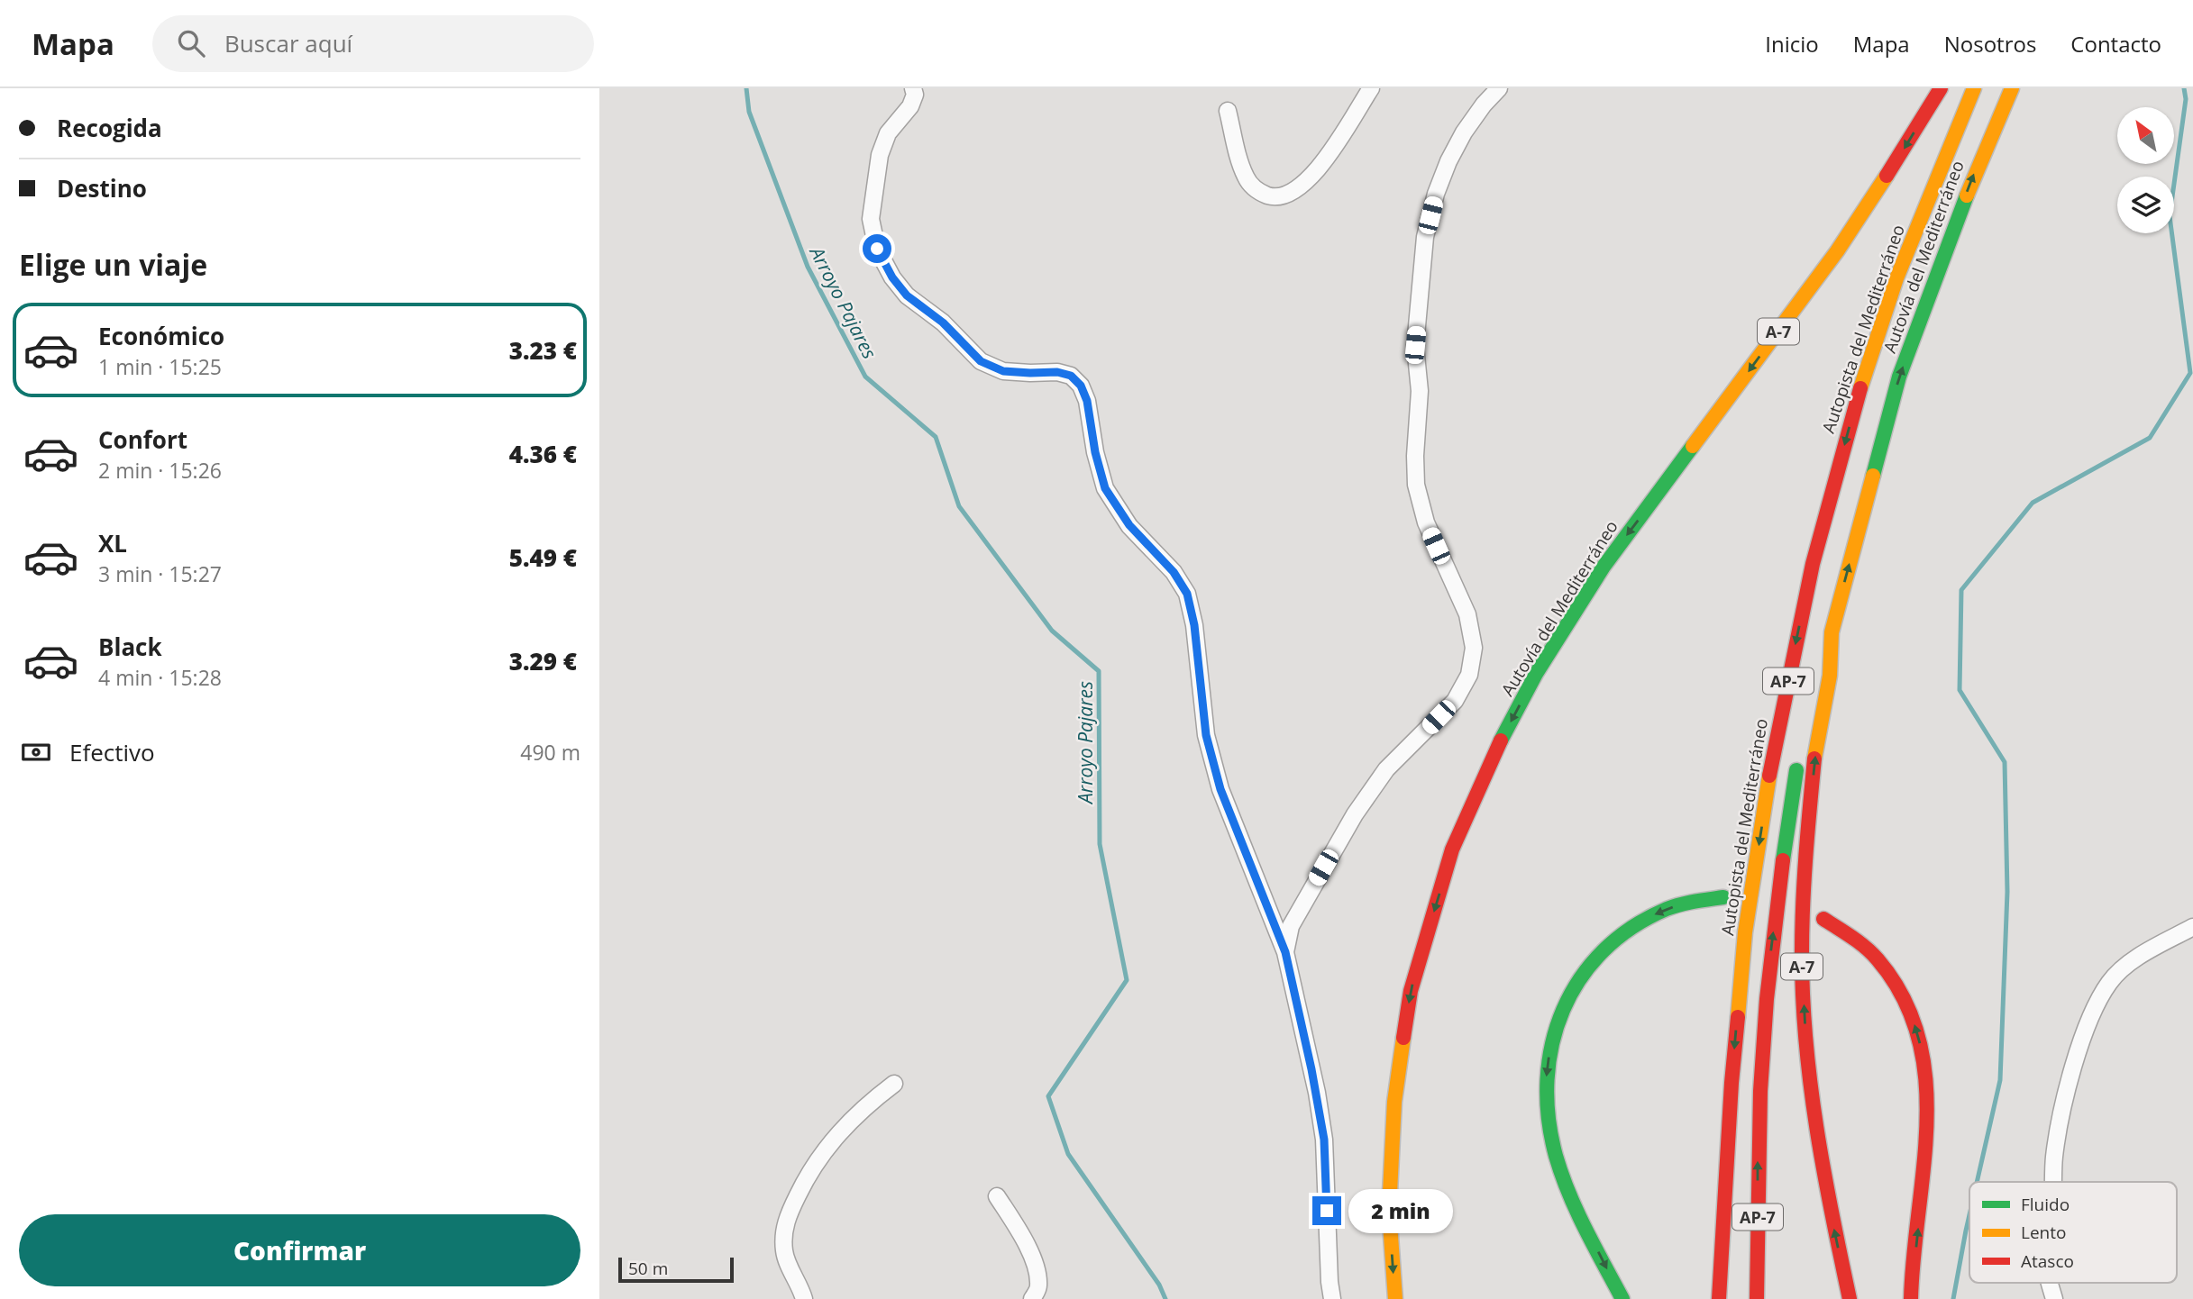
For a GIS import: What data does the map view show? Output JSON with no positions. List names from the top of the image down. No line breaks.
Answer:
{"streets":{"highway":["Autovía del Mediterráneo","Autopista del Mediterráneo","A-7","AP-7"]},"crossings":[["Autovía del Mediterráneo","AP-7"]],"water":["Arroyo Pajares"],"legend":["Fluido","Lento","Atasco"],"scale_bar":"50 m","north":"top left","page":{"header":"Mapa","search":"Buscar aquí","nav":["Inicio","Mapa","Nosotros","Contacto"],"banner":["Recogida","Destino"],"heading":"Elige un viaje","list":[{"name":"Económico","note":"1 min · 15:25","value":"3.23 €"},{"name":"Confort","note":"2 min · 15:26","value":"4.36 €"},{"name":"XL","note":"3 min · 15:27","value":"5.49 €"},{"name":"Black","note":"4 min · 15:28","value":"3.29 €"}],"pay":["Efectivo","490 m"],"bubble":"2 min","buttons":"Confirmar","scale":"50 m"}}
